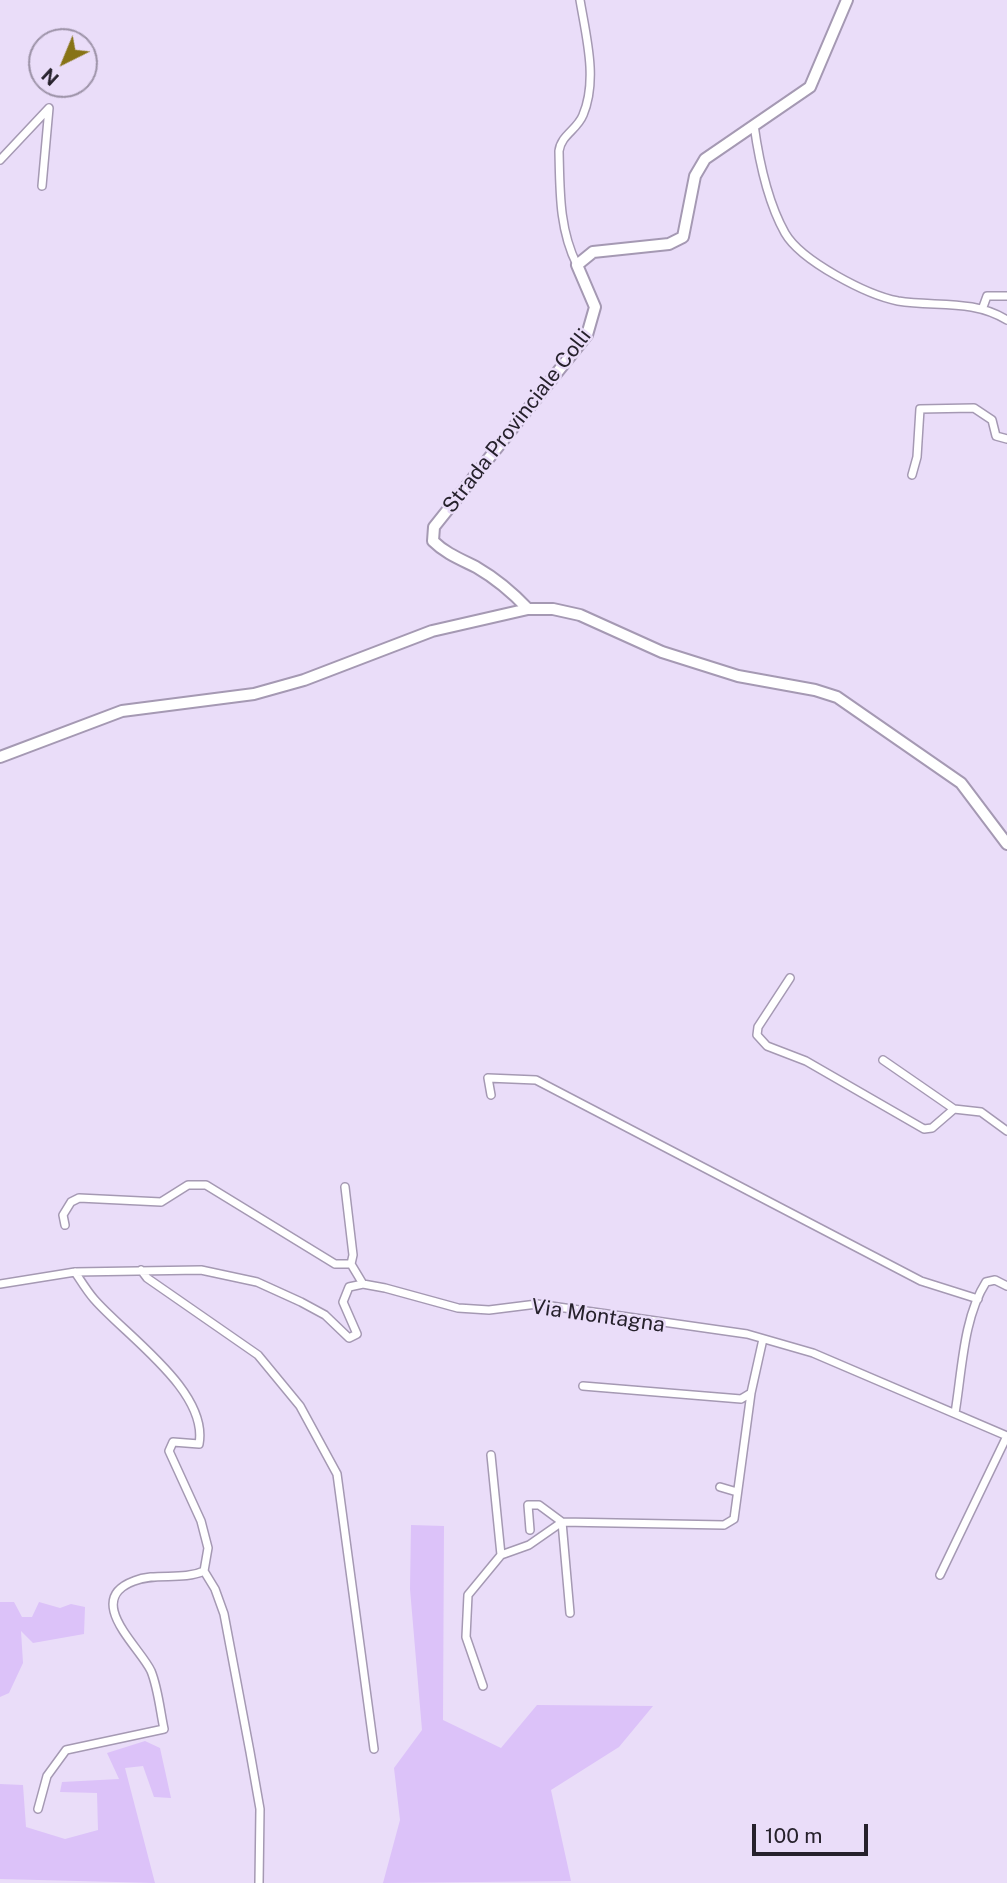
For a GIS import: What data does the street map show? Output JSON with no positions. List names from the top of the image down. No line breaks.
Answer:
{"streets":{"main road":["Strada Provinciale Colli"],"street":["Via Montagna"]},"scale_bar":"100 m","north":"bottom left"}
